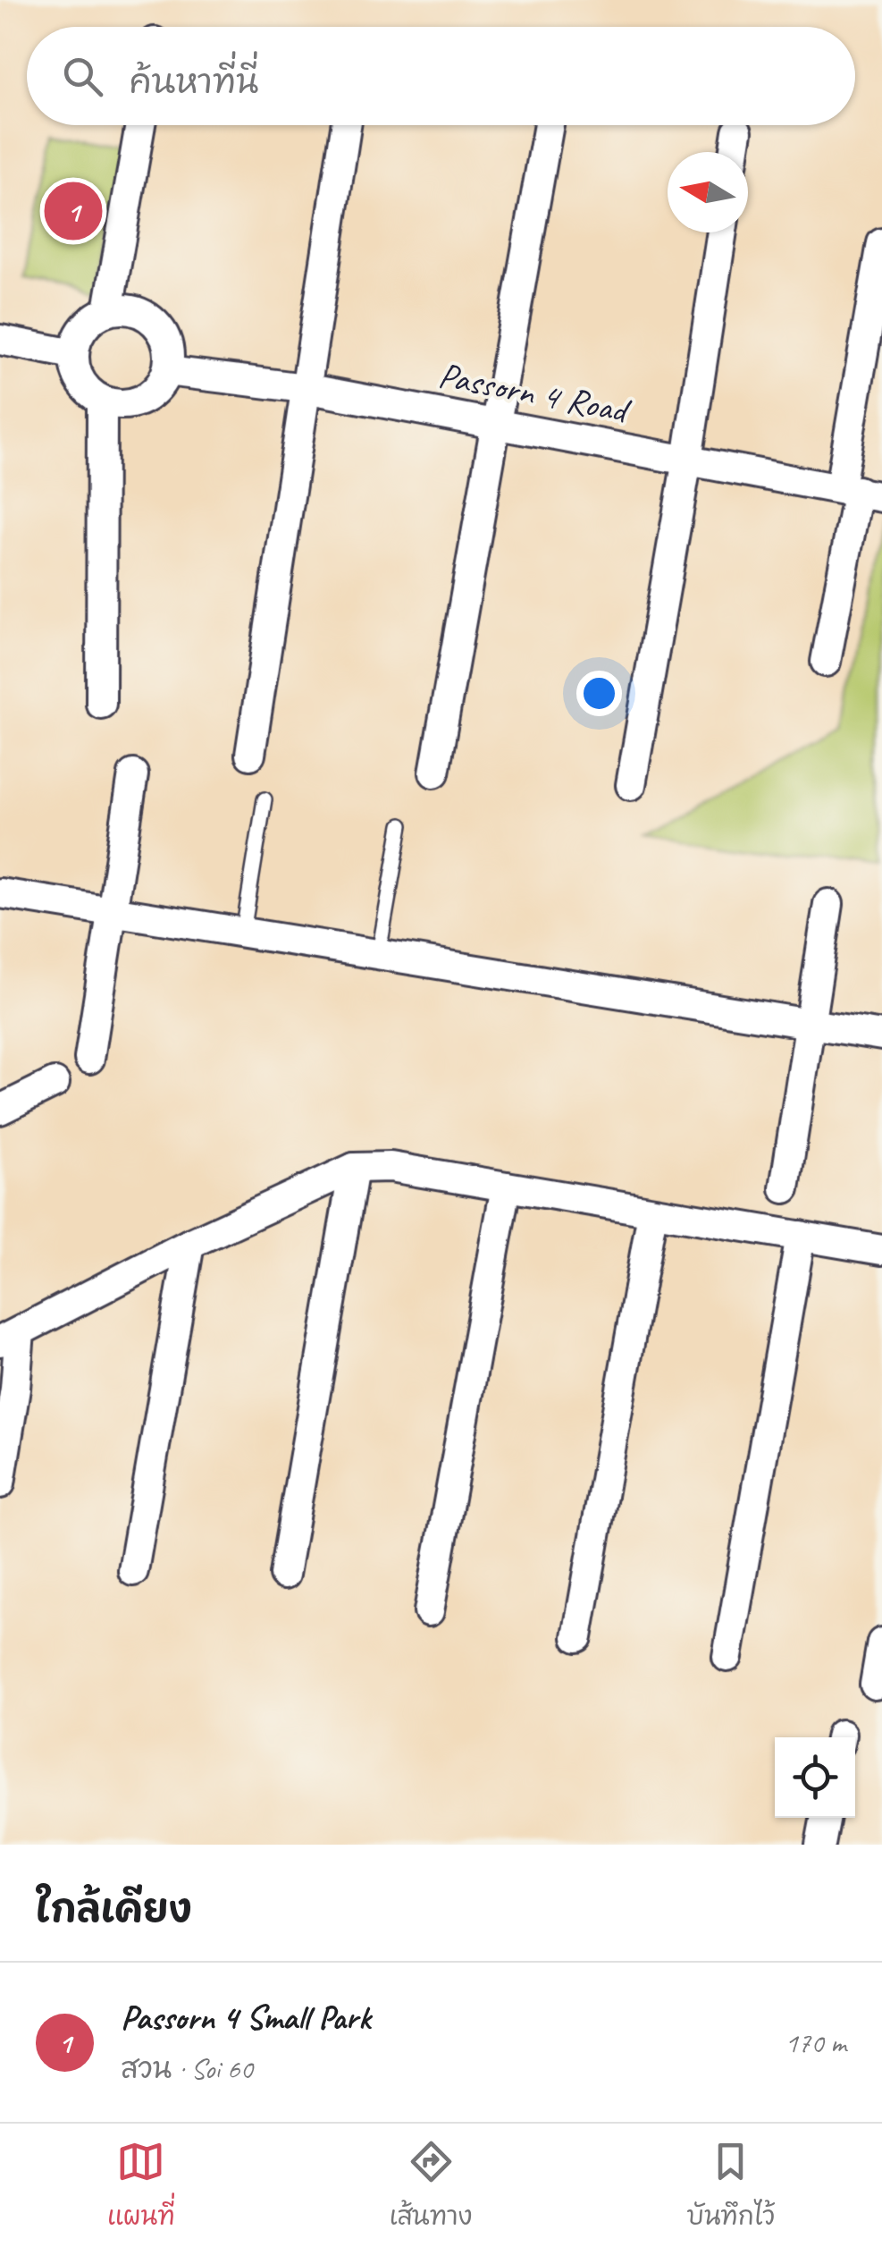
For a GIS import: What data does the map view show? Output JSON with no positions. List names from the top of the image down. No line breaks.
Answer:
{"streets":{"street":["Passorn 4 Road"]},"north":"left","page":{"search":"ค้นหาที่นี่","pins":"1","heading":"ใกล้เคียง","list":[{"mark":"1","name":"Passorn 4 Small Park","note":"สวน · Soi 60","value":"170 m"}],"nav":["แผนที่","เส้นทาง","บันทึกไว้"]}}
